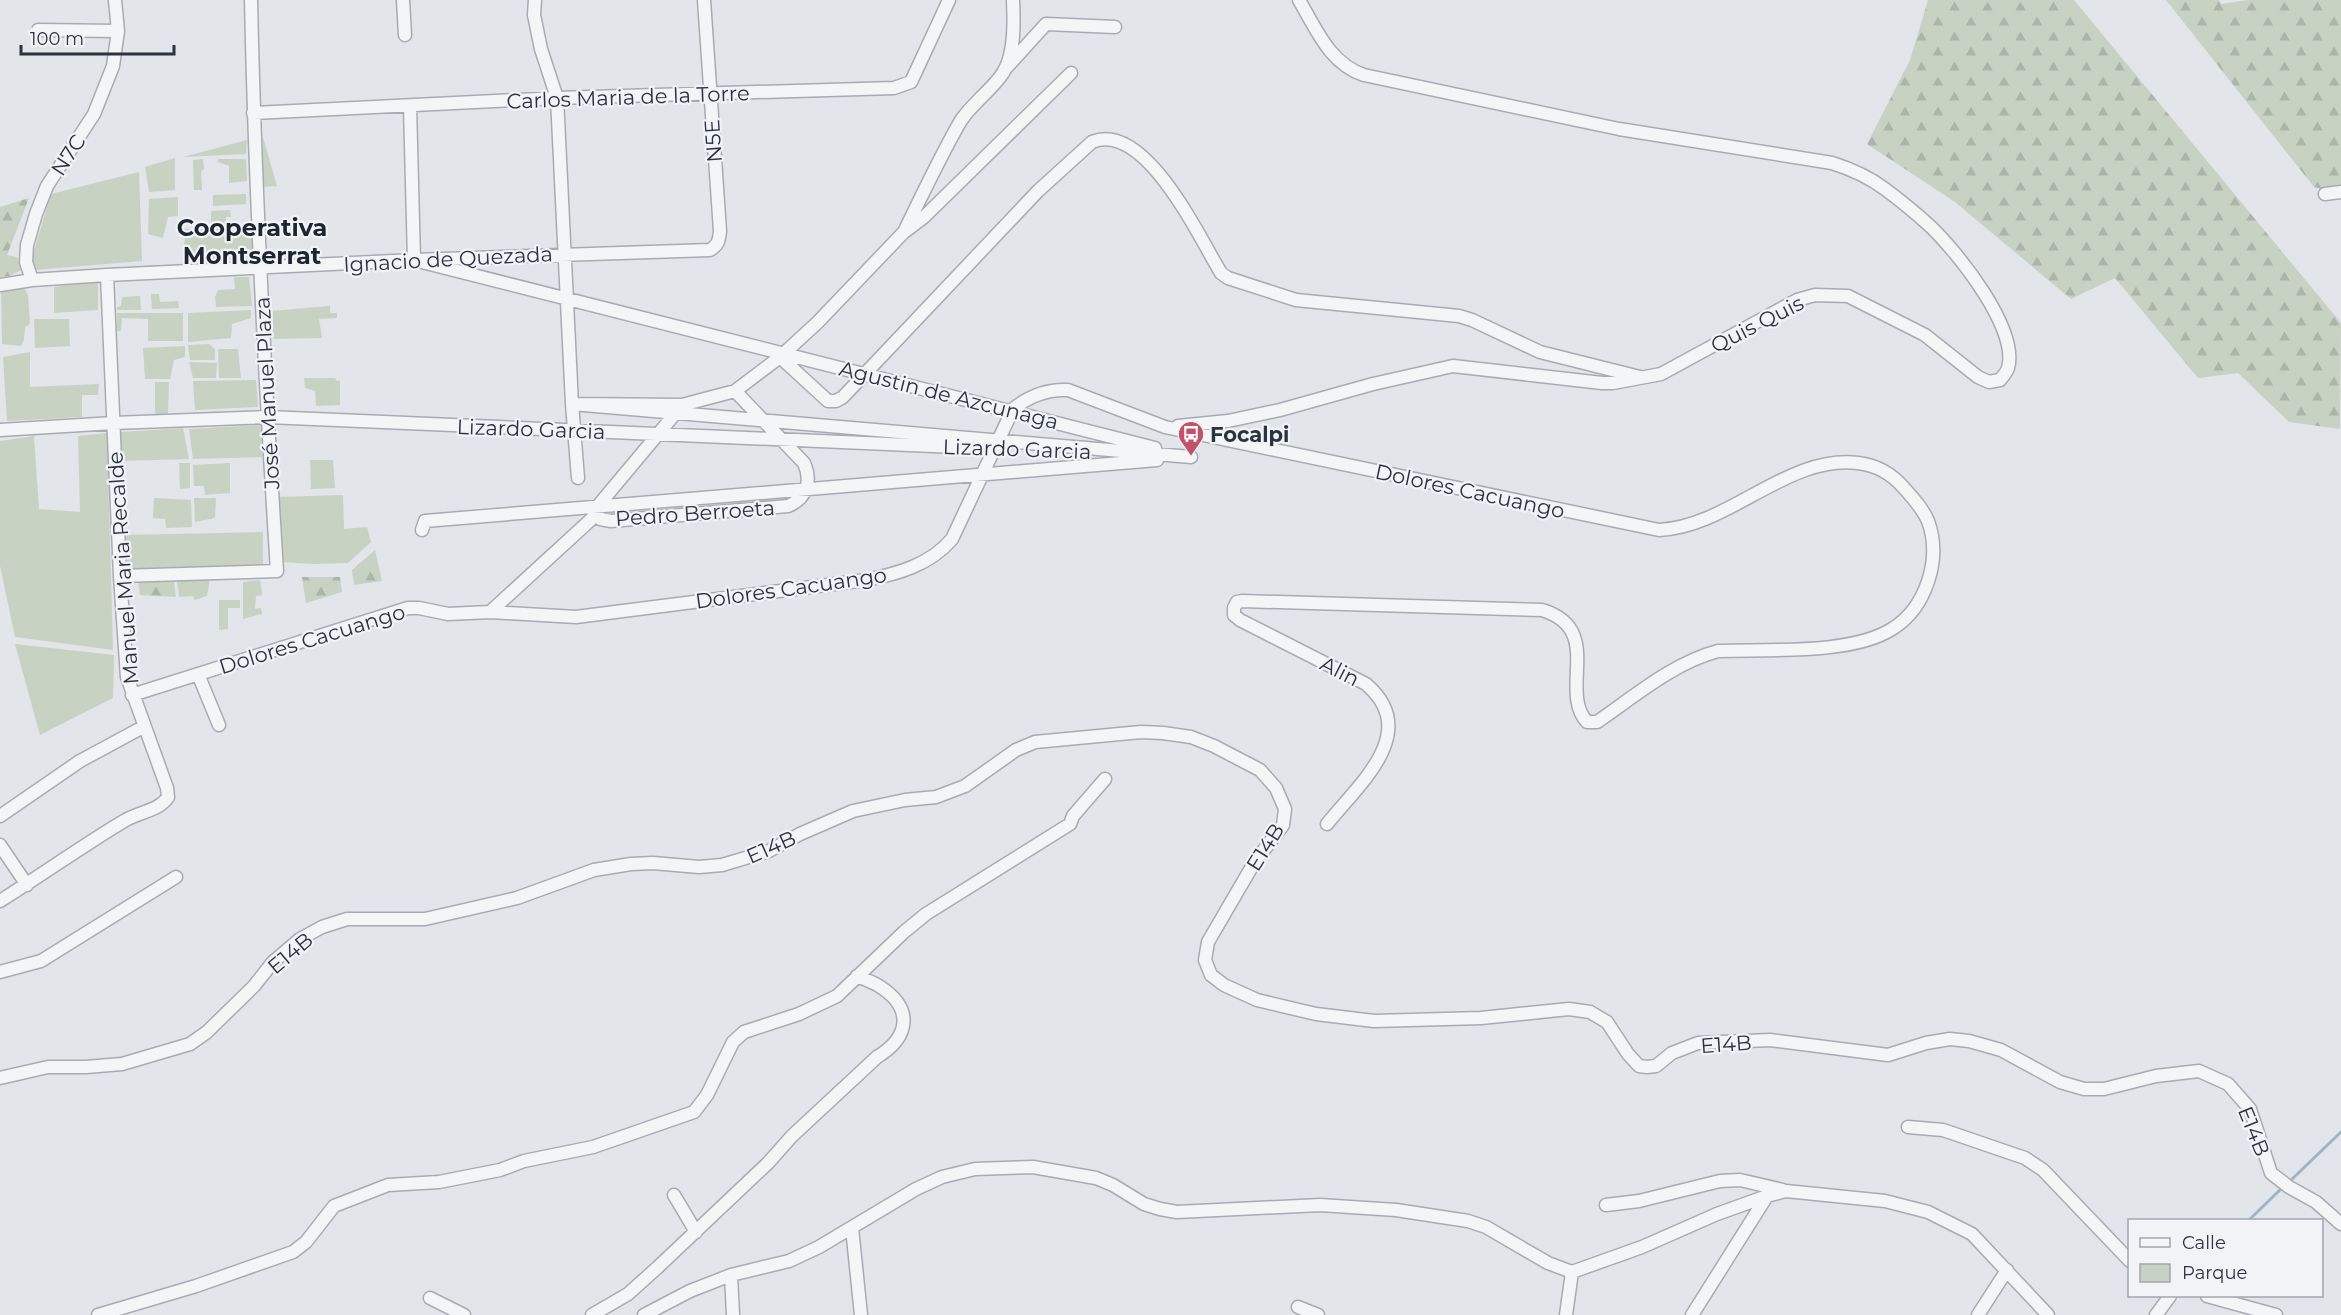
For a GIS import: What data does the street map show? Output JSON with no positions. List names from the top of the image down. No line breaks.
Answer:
{"streets":{"street":["Carlos Maria de la Torre","N5E","N7C","Ignacio de Quezada","Quis Quis","José Manuel Plaza","Agustin de Azcunaga","Lizardo Garcia","Dolores Cacuango","Pedro Berroeta","Manuel Maria Recalde","Alin","E14B"]},"crossings":[["Carlos Maria de la Torre","N5E"],["Carlos Maria de la Torre","José Manuel Plaza"],["N5E","Ignacio de Quezada"],["N7C","Ignacio de Quezada"],["Ignacio de Quezada","José Manuel Plaza"],["Ignacio de Quezada","Agustin de Azcunaga"],["Ignacio de Quezada","Manuel Maria Recalde"],["Quis Quis","Dolores Cacuango"],["José Manuel Plaza","Lizardo Garcia"],["José Manuel Plaza","Manuel Maria Recalde"],["Agustin de Azcunaga","Lizardo Garcia"],["Agustin de Azcunaga","Dolores Cacuango"],["Lizardo Garcia","Dolores Cacuango"],["Lizardo Garcia","Pedro Berroeta"],["Lizardo Garcia","Manuel Maria Recalde"],["Dolores Cacuango","Pedro Berroeta"],["Dolores Cacuango","Manuel Maria Recalde"],["Dolores Cacuango","Alin"]],"districts":["Cooperativa Montserrat"],"places":{"bus stop":["Focalpi"]},"legend":["Calle","Parque"],"scale_bar":"100 m"}
